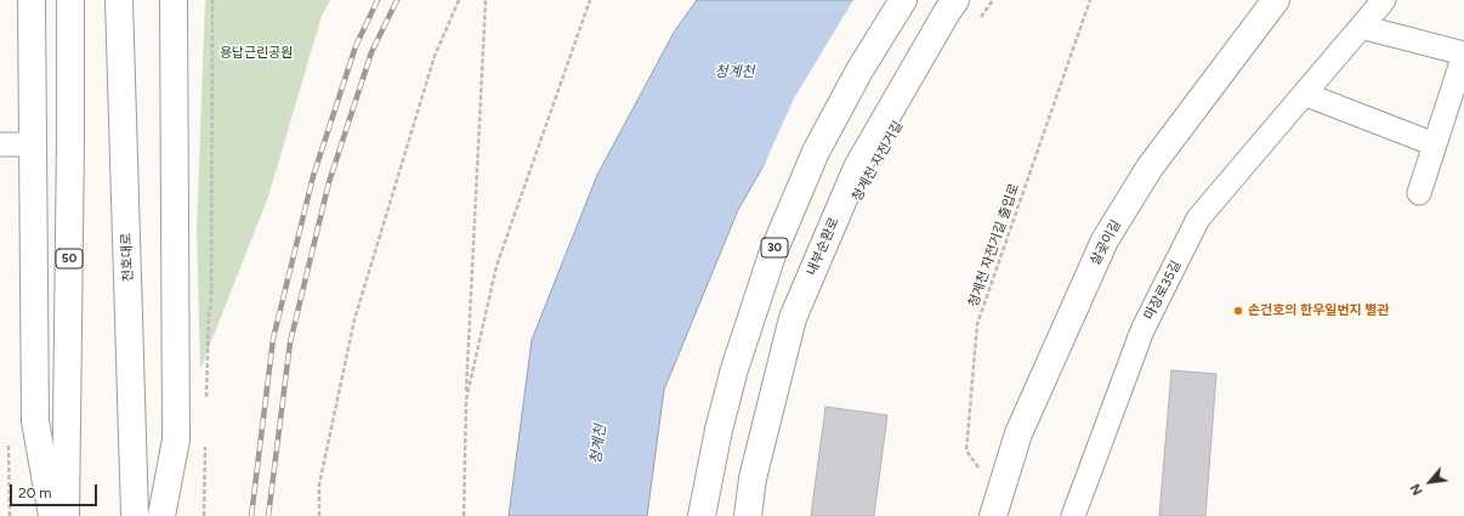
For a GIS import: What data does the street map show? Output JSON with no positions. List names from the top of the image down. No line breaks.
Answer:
{"streets":{"main road":["살곶이길","내부순환로","30","천호대로","50"],"street":["마장로35길"],"path":["청계천 자전거길 출입로"]},"crossings":[["살곶이길","청계천 자전거길 출입로"]],"water":["청계천"],"parks":["용답근린공원"],"places":["손건호의 한우일번지 별관"],"scale_bar":"20 m","north":"bottom left"}
